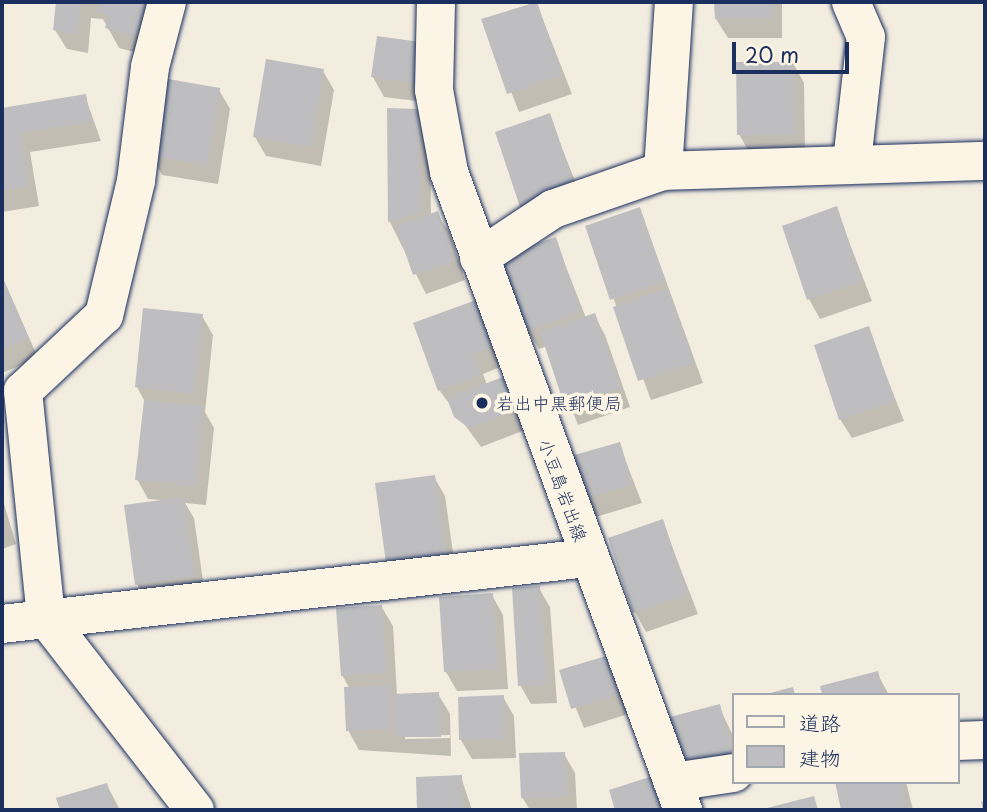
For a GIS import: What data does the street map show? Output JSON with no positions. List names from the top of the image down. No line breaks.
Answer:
{"streets":{"street":["小豆島岩出線"]},"places":["岩出中黒郵便局"],"legend":["道路","建物"],"scale_bar":"20 m"}
